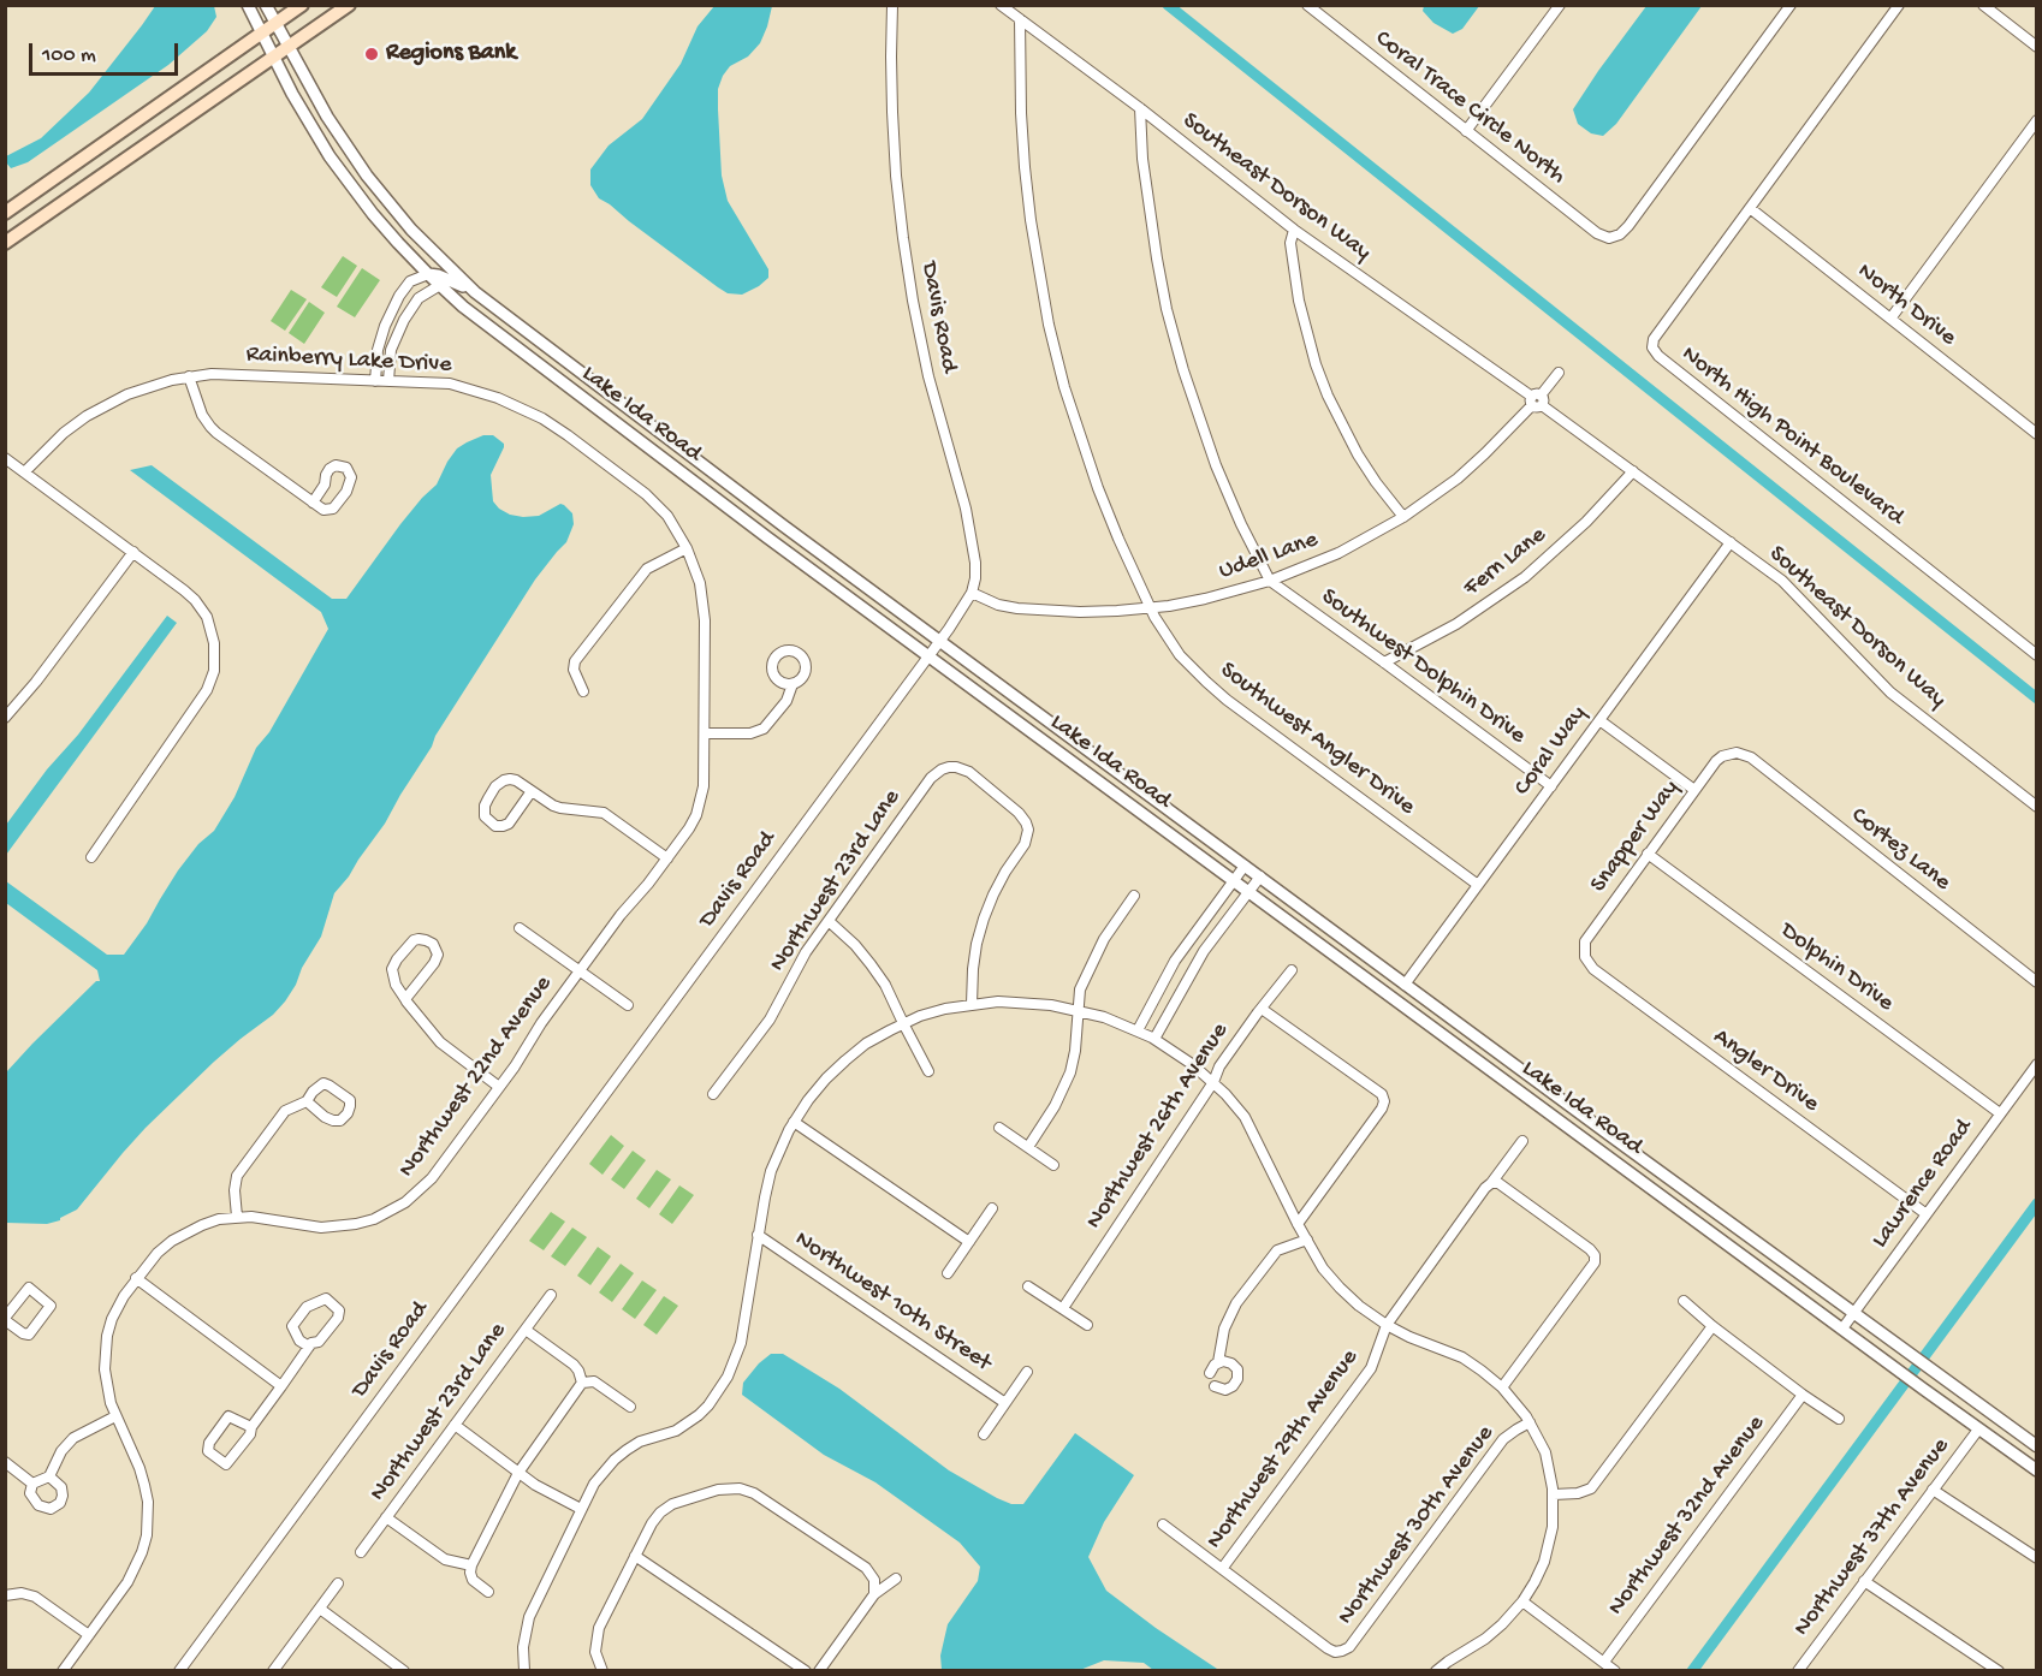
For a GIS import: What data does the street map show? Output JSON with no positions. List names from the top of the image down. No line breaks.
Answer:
{"streets":{"street":["Coral Trace Circle North","Southeast Dorson Way","North Drive","Davis Road","Rainberry Lake Drive","Lake Ida Road","North High Point Boulevard","Udell Lane","Fern Lane","Southwest Dolphin Drive","Southwest Angler Drive","Coral Way","Snapper Way","Cortez Lane","Northwest 23rd Lane","Dolphin Drive","Angler Drive","Northwest 22nd Avenue","Northwest 26th Avenue","Lawrence Road","Northwest 10th Street","Northwest 29th Avenue","Northwest 32nd Avenue","Northwest 30th Avenue","Northwest 37th Avenue"]},"crossings":[["Southeast Dorson Way","Udell Lane"],["Southeast Dorson Way","Fern Lane"],["Southeast Dorson Way","Southwest Angler Drive"],["Southeast Dorson Way","Coral Way"],["North Drive","North High Point Boulevard"],["Davis Road","Lake Ida Road"],["Davis Road","Udell Lane"],["Rainberry Lake Drive","Northwest 22nd Avenue"],["Lake Ida Road","Coral Way"],["Lake Ida Road","Lawrence Road"],["Lake Ida Road","Northwest 37th Avenue"],["Udell Lane","Southwest Dolphin Drive"],["Udell Lane","Southwest Angler Drive"],["Fern Lane","Southwest Dolphin Drive"],["Southwest Dolphin Drive","Coral Way"],["Southwest Angler Drive","Coral Way"],["Snapper Way","Cortez Lane"],["Snapper Way","Dolphin Drive"],["Snapper Way","Angler Drive"],["Dolphin Drive","Lawrence Road"],["Angler Drive","Lawrence Road"],["Northwest 29th Avenue","Northwest 30th Avenue"]],"places":["Regions Bank"],"scale_bar":"100 m"}
